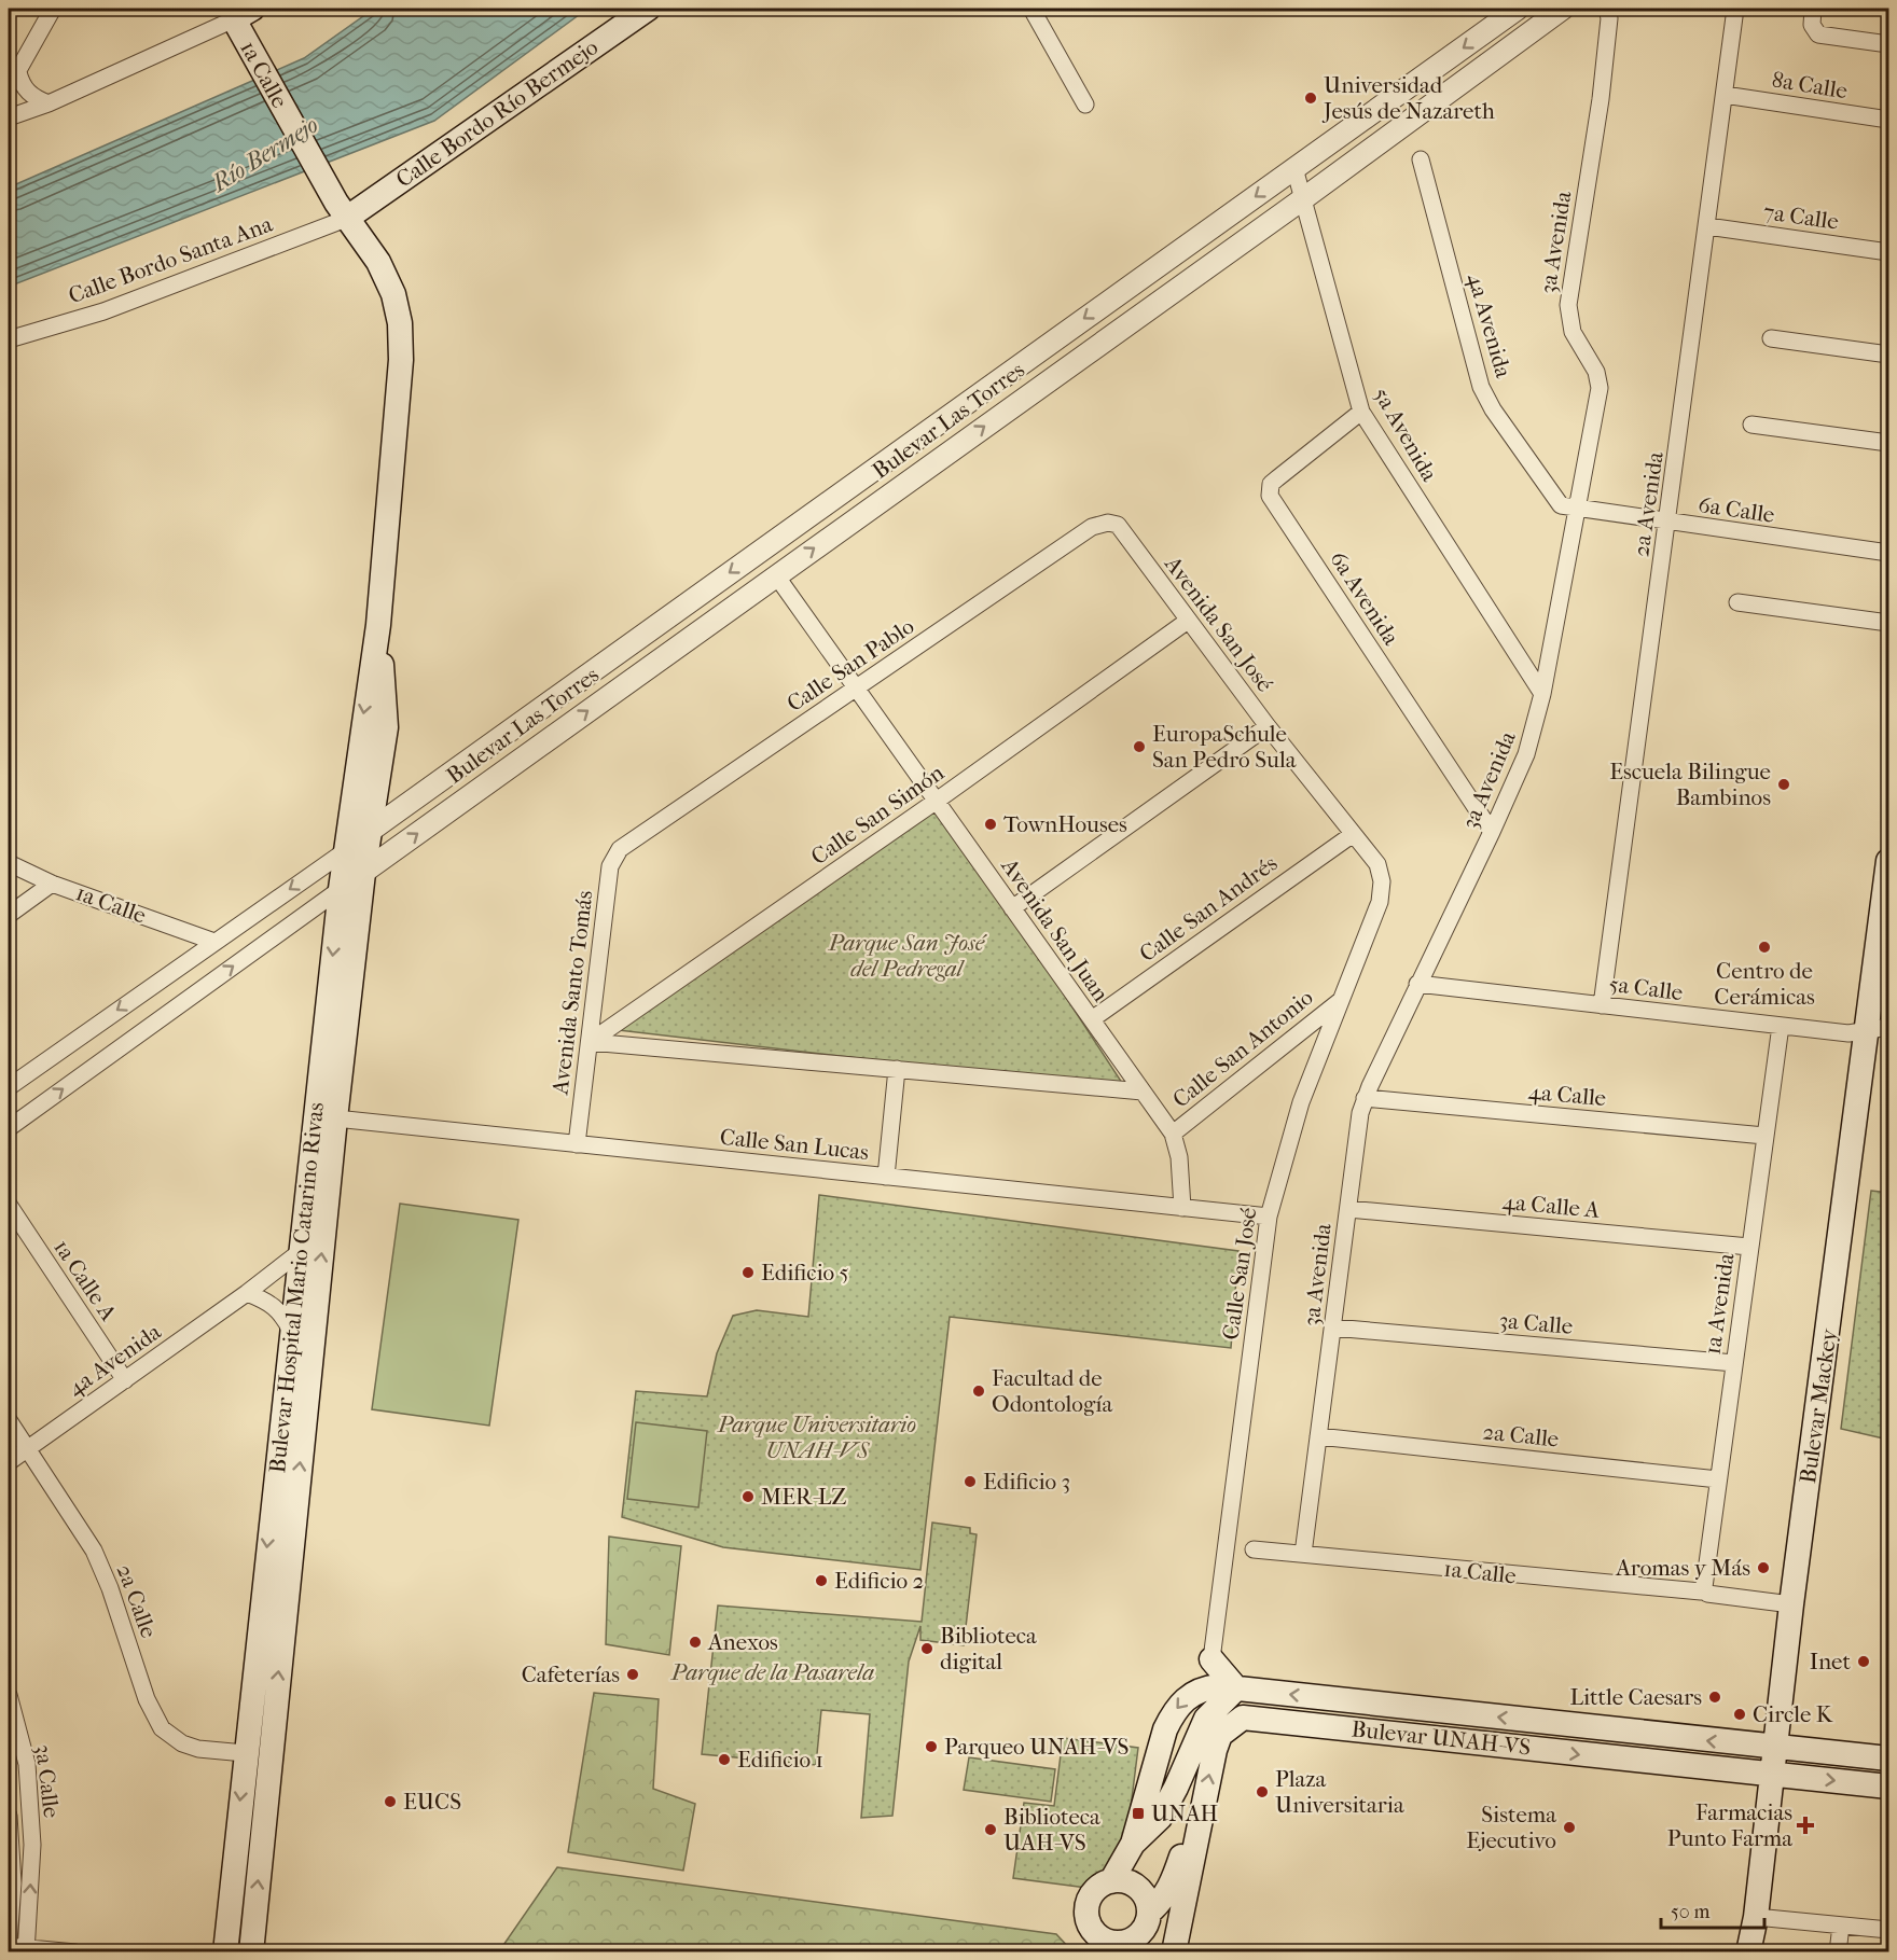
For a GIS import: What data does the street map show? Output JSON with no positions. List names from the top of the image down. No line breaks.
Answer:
{"streets":{"main road":["1a Calle","Calle Bordo Río Bermejo","Bulevar Hospital Mario Catarino Rivas","Bulevar Mackey","Bulevar UNAH-VS"],"street":["8a Calle","7a Calle","3a Avenida","Calle Bordo Santa Ana","4a Avenida","Bulevar Las Torres","5a Avenida","2a Avenida","6a Calle","6a Avenida","Avenida San José","Calle San Pablo","Calle San Simón","Calle San Andrés","Avenida San Juan","5a Calle","Avenida Santo Tomás","Calle San Antonio","4a Calle","Calle San Lucas","4a Calle A","Calle San José","1a Calle A","1a Avenida","3a Calle","2a Calle"]},"crossings":[["1a Calle","3a Avenida"],["1a Calle","Calle San José"],["1a Calle","Bulevar Hospital Mario Catarino Rivas"],["1a Calle","1a Avenida"],["1a Calle","Bulevar Mackey"],["8a Calle","2a Avenida"],["Calle Bordo Río Bermejo","Calle Bordo Santa Ana"],["Calle Bordo Río Bermejo","Bulevar Hospital Mario Catarino Rivas"],["7a Calle","2a Avenida"],["3a Avenida","4a Avenida"],["3a Avenida","5a Avenida"],["3a Avenida","6a Calle"],["3a Avenida","6a Avenida"],["3a Avenida","5a Calle"],["3a Avenida","4a Calle"],["3a Avenida","4a Calle A"],["3a Avenida","3a Calle"],["3a Avenida","2a Calle"],["Calle Bordo Santa Ana","Bulevar Hospital Mario Catarino Rivas"],["4a Avenida","6a Calle"],["4a Avenida","1a Calle A"],["4a Avenida","Bulevar Hospital Mario Catarino Rivas"],["4a Avenida","2a Calle"],["Bulevar Las Torres","5a Avenida"],["Bulevar Las Torres","Avenida San Juan"],["Bulevar Las Torres","Bulevar Hospital Mario Catarino Rivas"],["5a Avenida","6a Avenida"],["2a Avenida","6a Calle"],["2a Avenida","5a Calle"],["Avenida San José","Calle San Pablo"],["Avenida San José","Calle San Simón"],["Avenida San José","Calle San Andrés"],["Avenida San José","Calle San José"],["Calle San Pablo","Avenida San Juan"],["Calle San Pablo","Avenida Santo Tomás"],["Calle San Simón","Avenida San Juan"],["Calle San Simón","Avenida Santo Tomás"],["Calle San Andrés","Avenida San Juan"],["Avenida San Juan","Calle San Antonio"],["Avenida San Juan","Calle San Lucas"],["5a Calle","1a Avenida"],["5a Calle","Bulevar Mackey"],["Avenida Santo Tomás","Calle San Lucas"],["Calle San Antonio","Calle San José"],["4a Calle","1a Avenida"],["Calle San Lucas","Calle San José"],["Calle San Lucas","Bulevar Hospital Mario Catarino Rivas"],["4a Calle A","1a Avenida"],["Bulevar Hospital Mario Catarino Rivas","2a Calle"],["1a Avenida","3a Calle"],["1a Avenida","2a Calle"],["Bulevar Mackey","Bulevar UNAH-VS"]],"water":["Río Bermejo"],"parks":["Parque San José del Pedregal","Parque Universitario UNAH-VS","Parque de la Pasarela"],"places":{"other":["Universidad Jesús de Nazareth","EuropaSchule San Pedro Sula","Escuela Bilingue Bambinos","TownHouses","Centro de Cerámicas","Edificio 5","Facultad de Odontología","Edificio 3","MER-LZ","Aromas y Más","Edificio 2","Anexos","Biblioteca digital","Inet","Cafeterías","Little Caesars","Circle K","Parqueo UNAH-VS","Edificio 1","Plaza Universitaria","EUCS","Sistema Ejecutivo","Biblioteca UAH-VS"],"transit":["UNAH"],"health":["Farmacias Punto Farma"]},"scale_bar":"50 m"}
